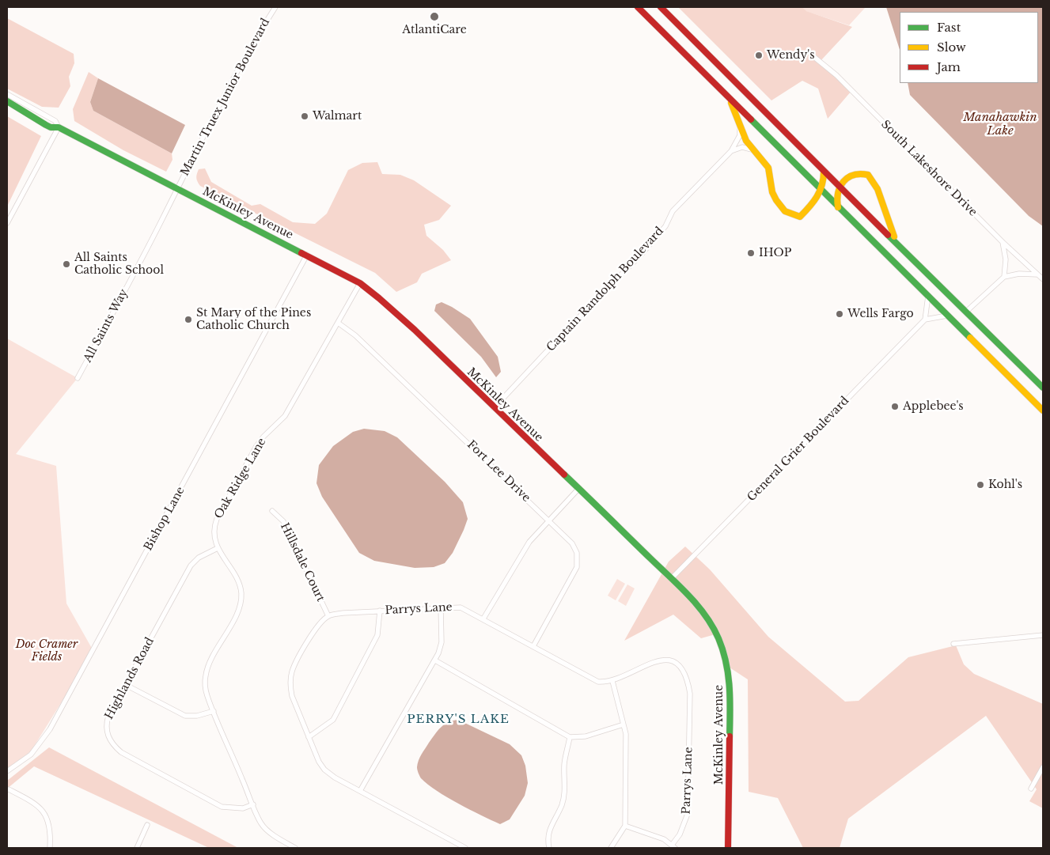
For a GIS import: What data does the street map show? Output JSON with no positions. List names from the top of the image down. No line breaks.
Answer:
{"streets":{"main road":["McKinley Avenue"],"street":["Martin Truex Junior Boulevard","South Lakeshore Drive","Captain Randolph Boulevard","All Saints Way","General Grier Boulevard","Fort Lee Drive","Oak Ridge Lane","Bishop Lane","Hillsdale Court","Parrys Lane","Highlands Road"]},"crossings":[["Martin Truex Junior Boulevard","McKinley Avenue"],["Martin Truex Junior Boulevard","All Saints Way"],["McKinley Avenue","Captain Randolph Boulevard"],["McKinley Avenue","All Saints Way"],["McKinley Avenue","General Grier Boulevard"],["McKinley Avenue","Oak Ridge Lane"],["McKinley Avenue","Bishop Lane"],["Fort Lee Drive","Oak Ridge Lane"],["Fort Lee Drive","Parrys Lane"],["Oak Ridge Lane","Highlands Road"],["Hillsdale Court","Parrys Lane"]],"districts":["PERRY'S LAKE"],"water":["Manahawkin Lake"],"parks":["Doc Cramer Fields"],"places":["AtlantiCare","Wendy's","Walmart","IHOP","All Saints Catholic School","Wells Fargo","St Mary of the Pines Catholic Church","Applebee's","Kohl's"],"legend":["Fast","Slow","Jam"]}
